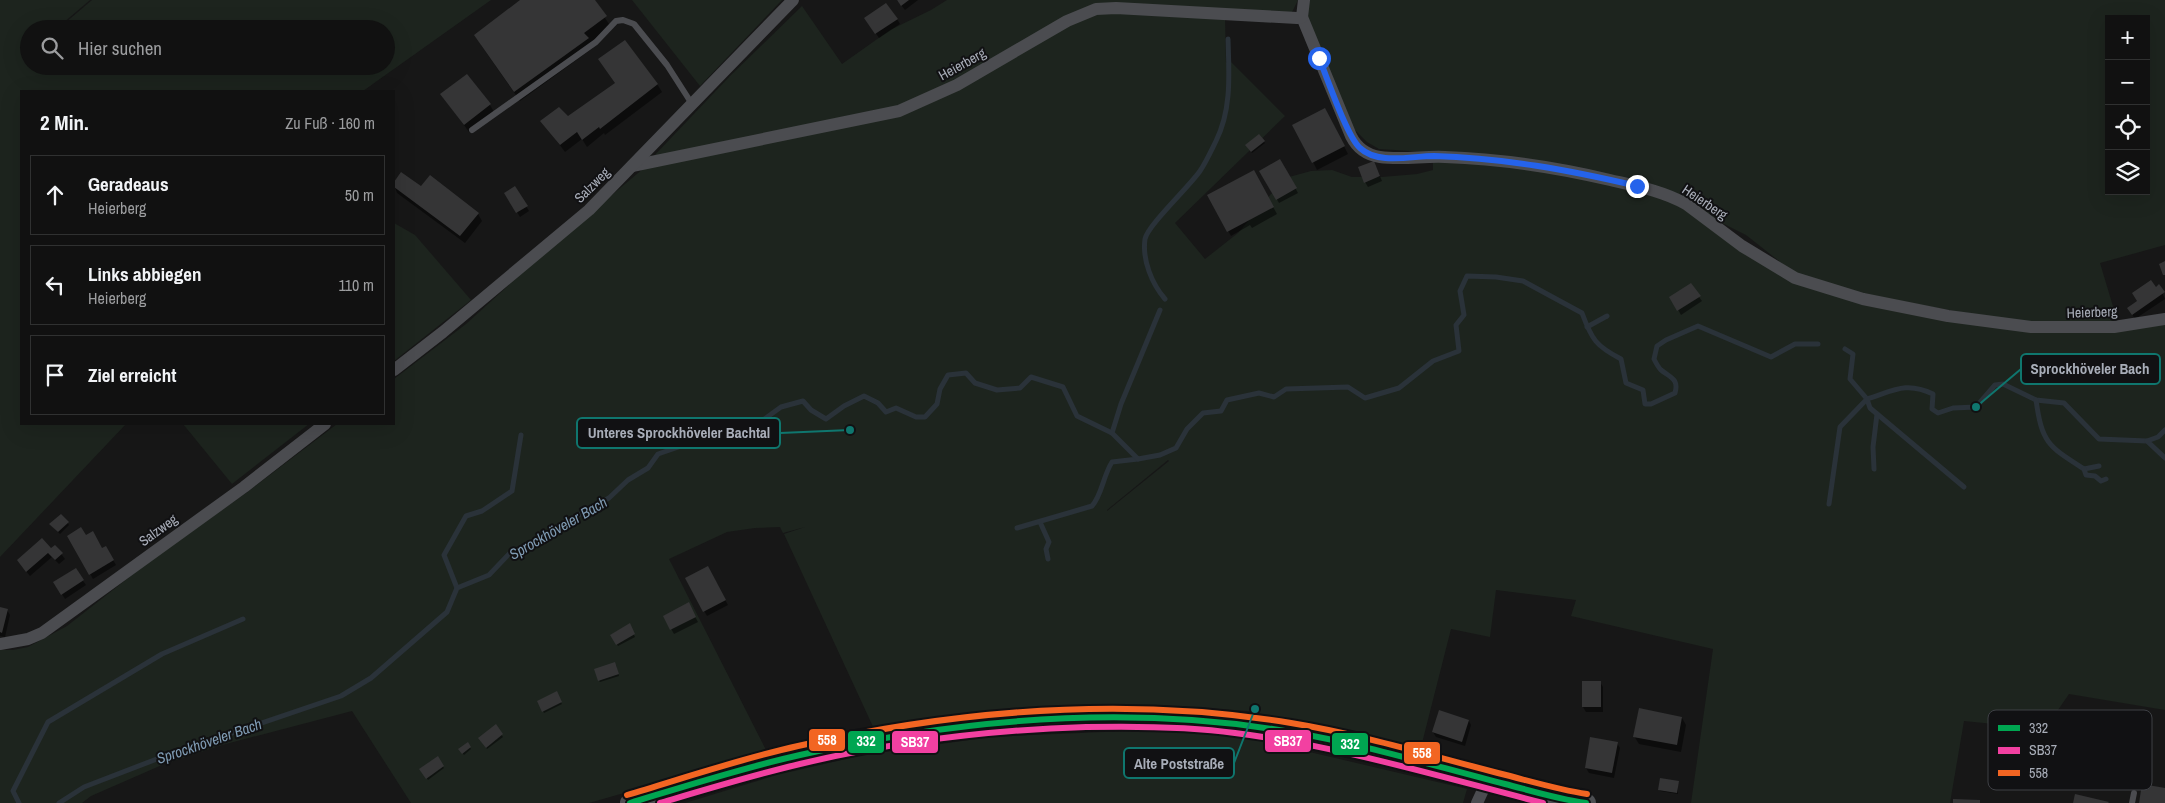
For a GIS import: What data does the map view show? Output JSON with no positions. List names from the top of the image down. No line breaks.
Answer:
{"streets":{"street":["Heierberg","Salzweg"]},"crossings":[["Heierberg","Salzweg"]],"water":["Sprockhöveler Bach"],"places":["Sprockhöveler Bach","Unteres Sprockhöveler Bachtal","Alte Poststraße"],"lines":["transit line 558","transit line 332","transit line SB37"],"legend":["332","SB37","558"],"page":{"map_buttons":["+","−"],"search":"Hier suchen","heading":["2 Min.","Zu Fuß · 160 m"],"list":[["Geradeaus","Heierberg","50 m"],["Links abbiegen","Heierberg","110 m"],"Ziel erreicht"]}}
